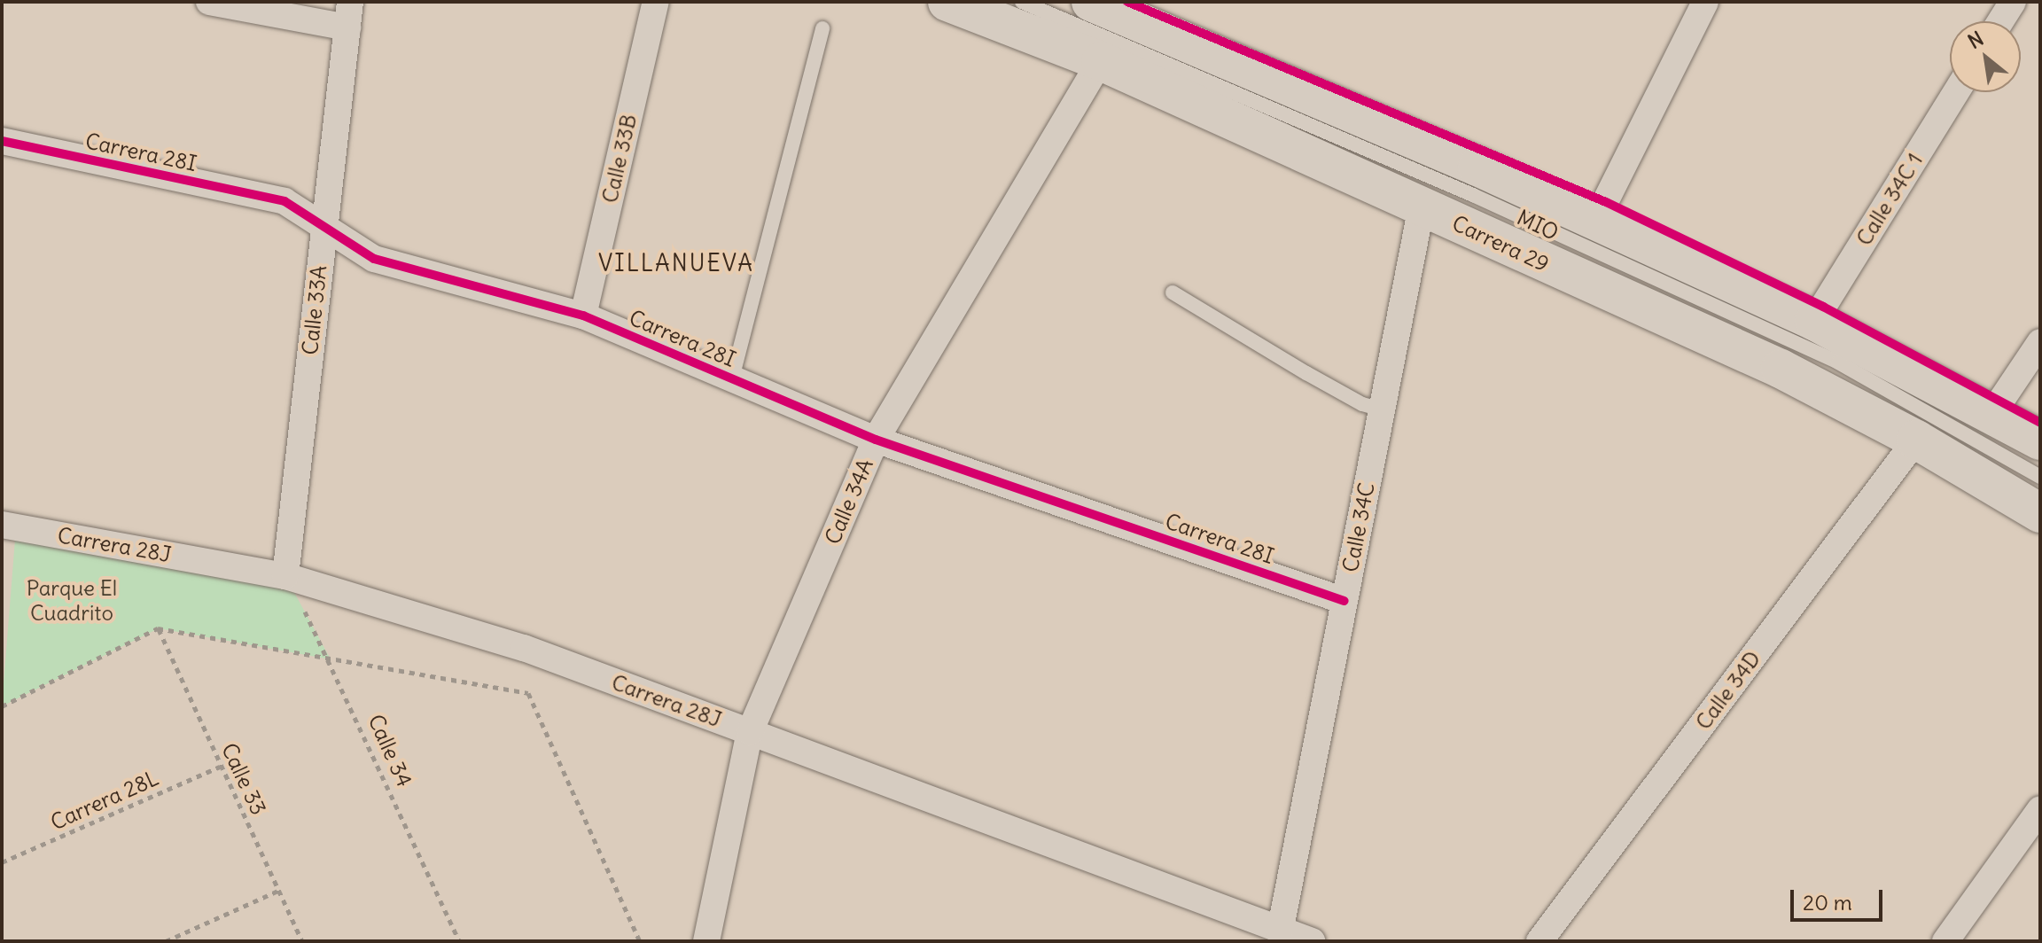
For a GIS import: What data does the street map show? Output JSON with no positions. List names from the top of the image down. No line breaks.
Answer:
{"streets":{"main road":["Carrera 29"],"street":["Carrera 28I","Calle 33B","Calle 34C 1","Calle 33A","Calle 34A","Calle 34C","Carrera 28J","Calle 34D"],"lane":["MIO"],"path":["Calle 34","Calle 33","Carrera 28L"]},"crossings":[["Carrera 28I","Calle 33B"],["Carrera 28I","Calle 33A"],["Carrera 28I","Calle 34A"],["Carrera 28I","Calle 34C"],["Carrera 29","Calle 34A"],["Carrera 29","Calle 34C"],["Carrera 29","Calle 34D"],["Calle 33A","Carrera 28J"],["Calle 33A","Calle 34"],["Calle 34A","Carrera 28J"],["Calle 34C","Carrera 28J"],["Carrera 28J","Calle 34"],["Calle 33","Carrera 28L"]],"districts":["VILLANUEVA"],"parks":["Parque El Cuadrito"],"scale_bar":"20 m","north":"top left"}
